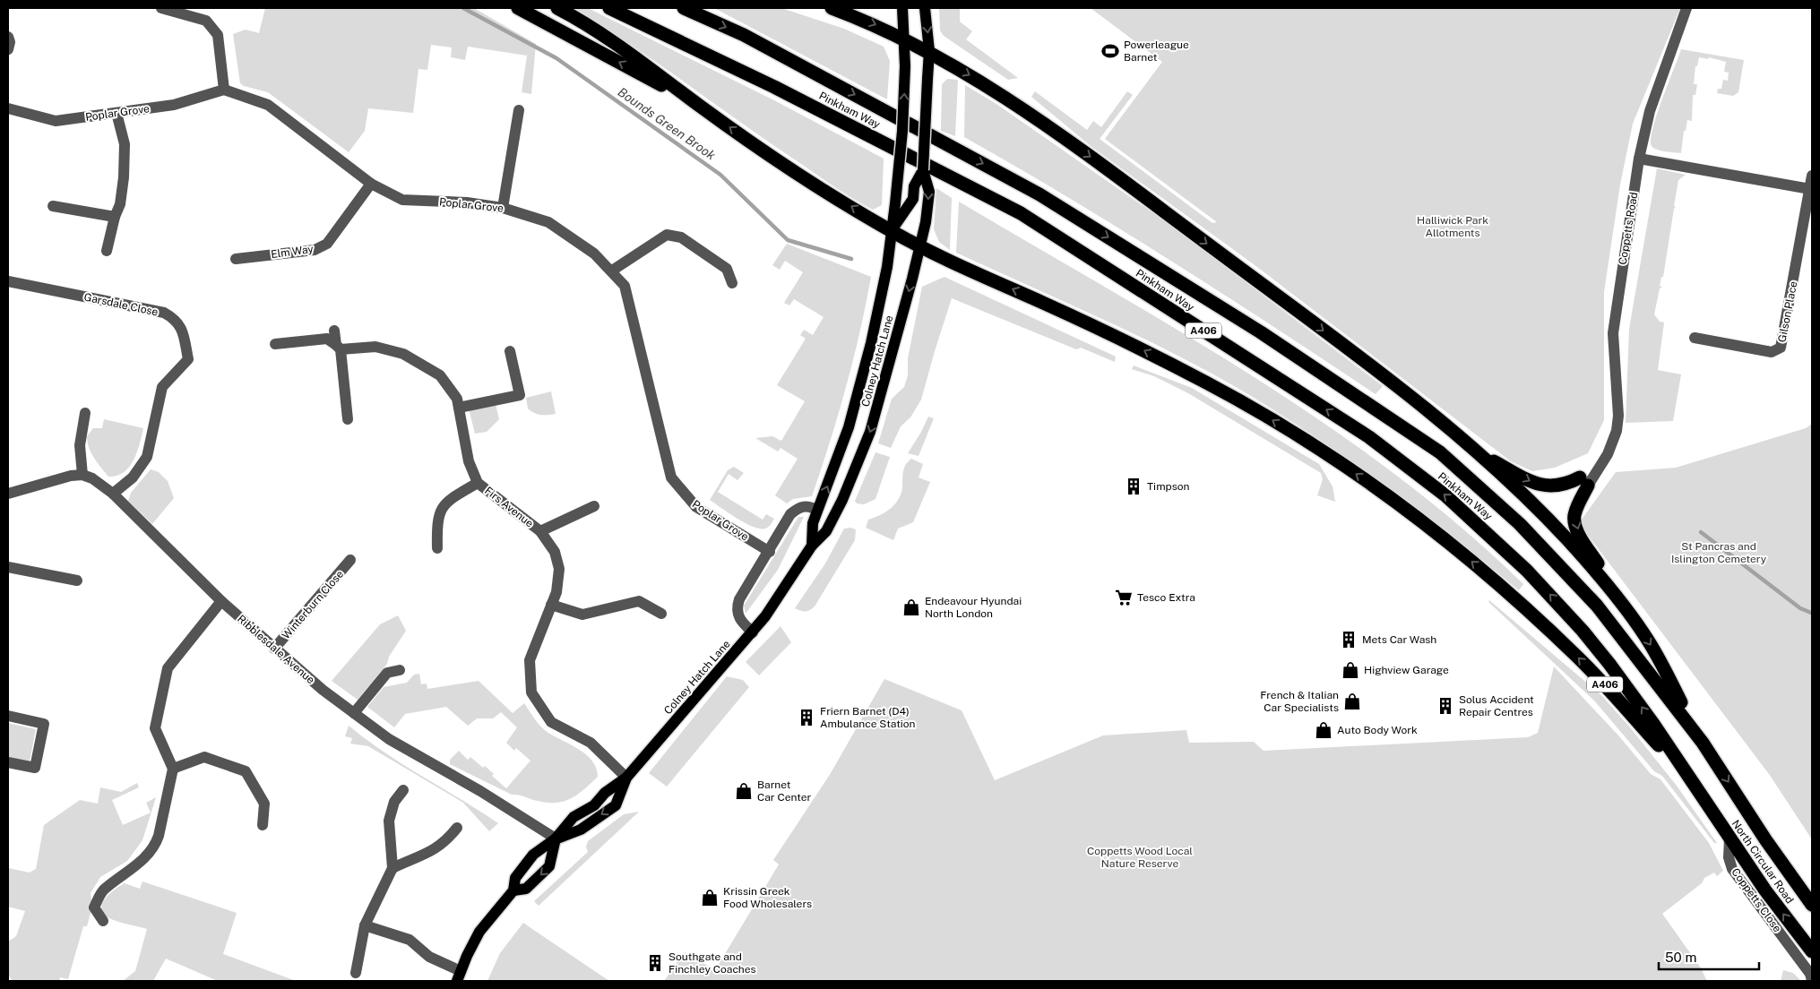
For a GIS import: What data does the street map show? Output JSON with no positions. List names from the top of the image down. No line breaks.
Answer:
{"streets":{"highway":["Pinkham Way","A406","North Circular Road"],"main road":["Colney Hatch Lane"],"street":["Poplar Grove","Coppetts Road","Elm Way","Garsdale Close","Gilson Place","Firs Avenue","Winterburn Close","Ribblesdale Avenue","Coppetts Close"]},"crossings":[["Pinkham Way","A406"],["Pinkham Way","North Circular Road"],["Poplar Grove","Elm Way"],["Garsdale Close","Ribblesdale Avenue"],["A406","Colney Hatch Lane"],["A406","North Circular Road"],["Colney Hatch Lane","Firs Avenue"],["Colney Hatch Lane","Ribblesdale Avenue"],["Winterburn Close","Ribblesdale Avenue"],["North Circular Road","Coppetts Close"]],"water":["Bounds Green Brook"],"parks":["Halliwick Park Allotments","St Pancras and Islington Cemetery","Coppetts Wood Local Nature Reserve"],"places":{"sports":["Powerleague Barnet"],"building":["Timpson","Mets Car Wash","Solus Accident Repair Centres","Friern Barnet (D4) Ambulance Station","Southgate and Finchley Coaches"],"supermarket":["Tesco Extra"],"shop":["Endeavour Hyundai North London","Highview Garage","French & Italian Car Specialists","Auto Body Work","Barnet Car Center","Krissin Greek Food Wholesalers"]},"scale_bar":"50 m"}
